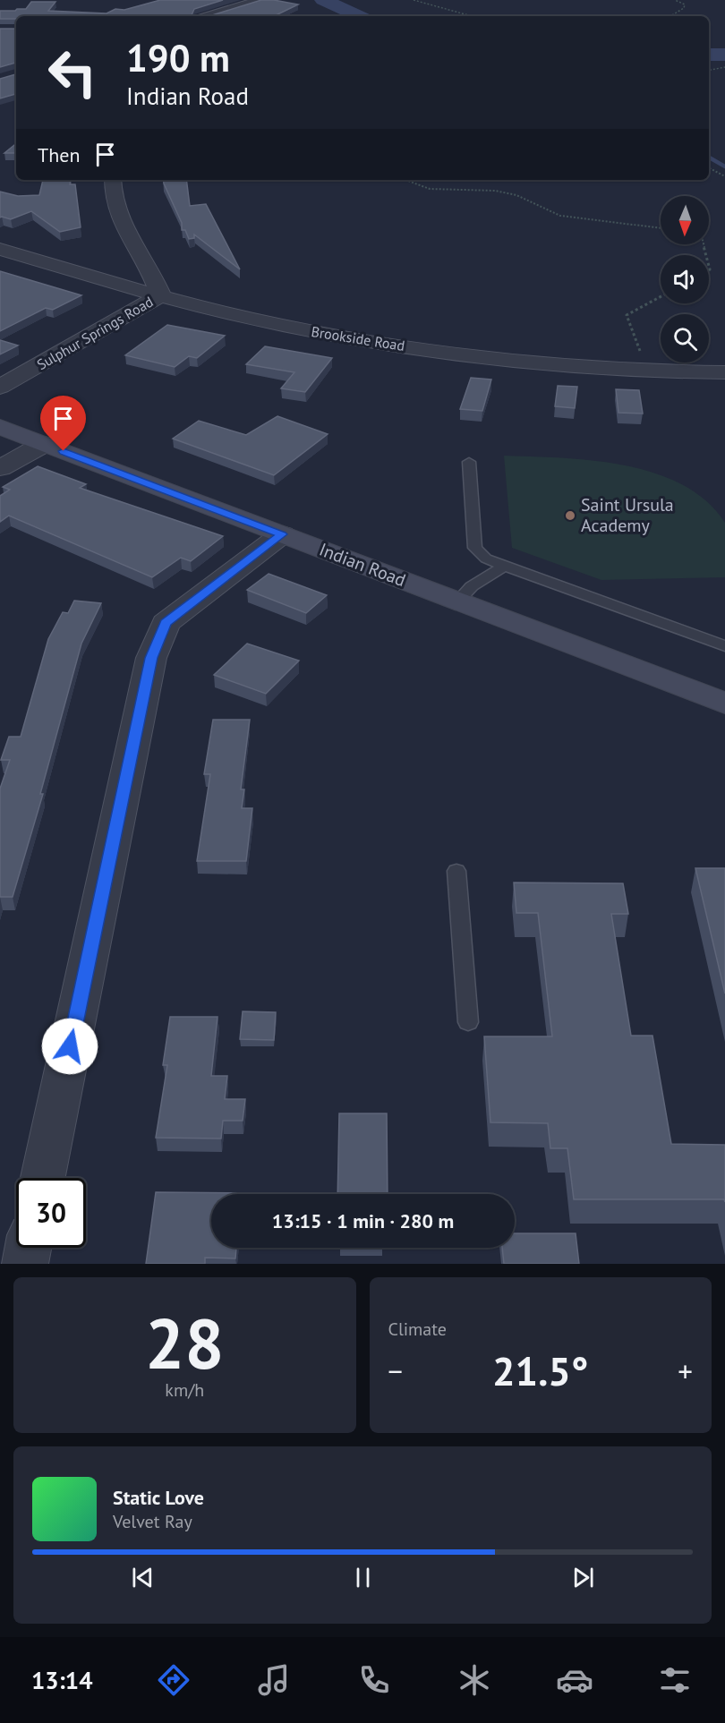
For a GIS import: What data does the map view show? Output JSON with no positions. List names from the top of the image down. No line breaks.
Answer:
{"streets":{"street":["Sulphur Springs Road","Brookside Road","Indian Road"]},"crossings":[["Sulphur Springs Road","Brookside Road"]],"places":["Saint Ursula Academy"],"north":"bottom","page":{"turn":["190 m","Indian Road"],"then":"Then","limit":"30","trip":"13:15 · 1 min · 280 m","tile":[["28","km/h"],"Climate"],"heat":["−","21.5°","+"],"song":["Static Love","Velvet Ray"],"tabs":"13:14"}}
